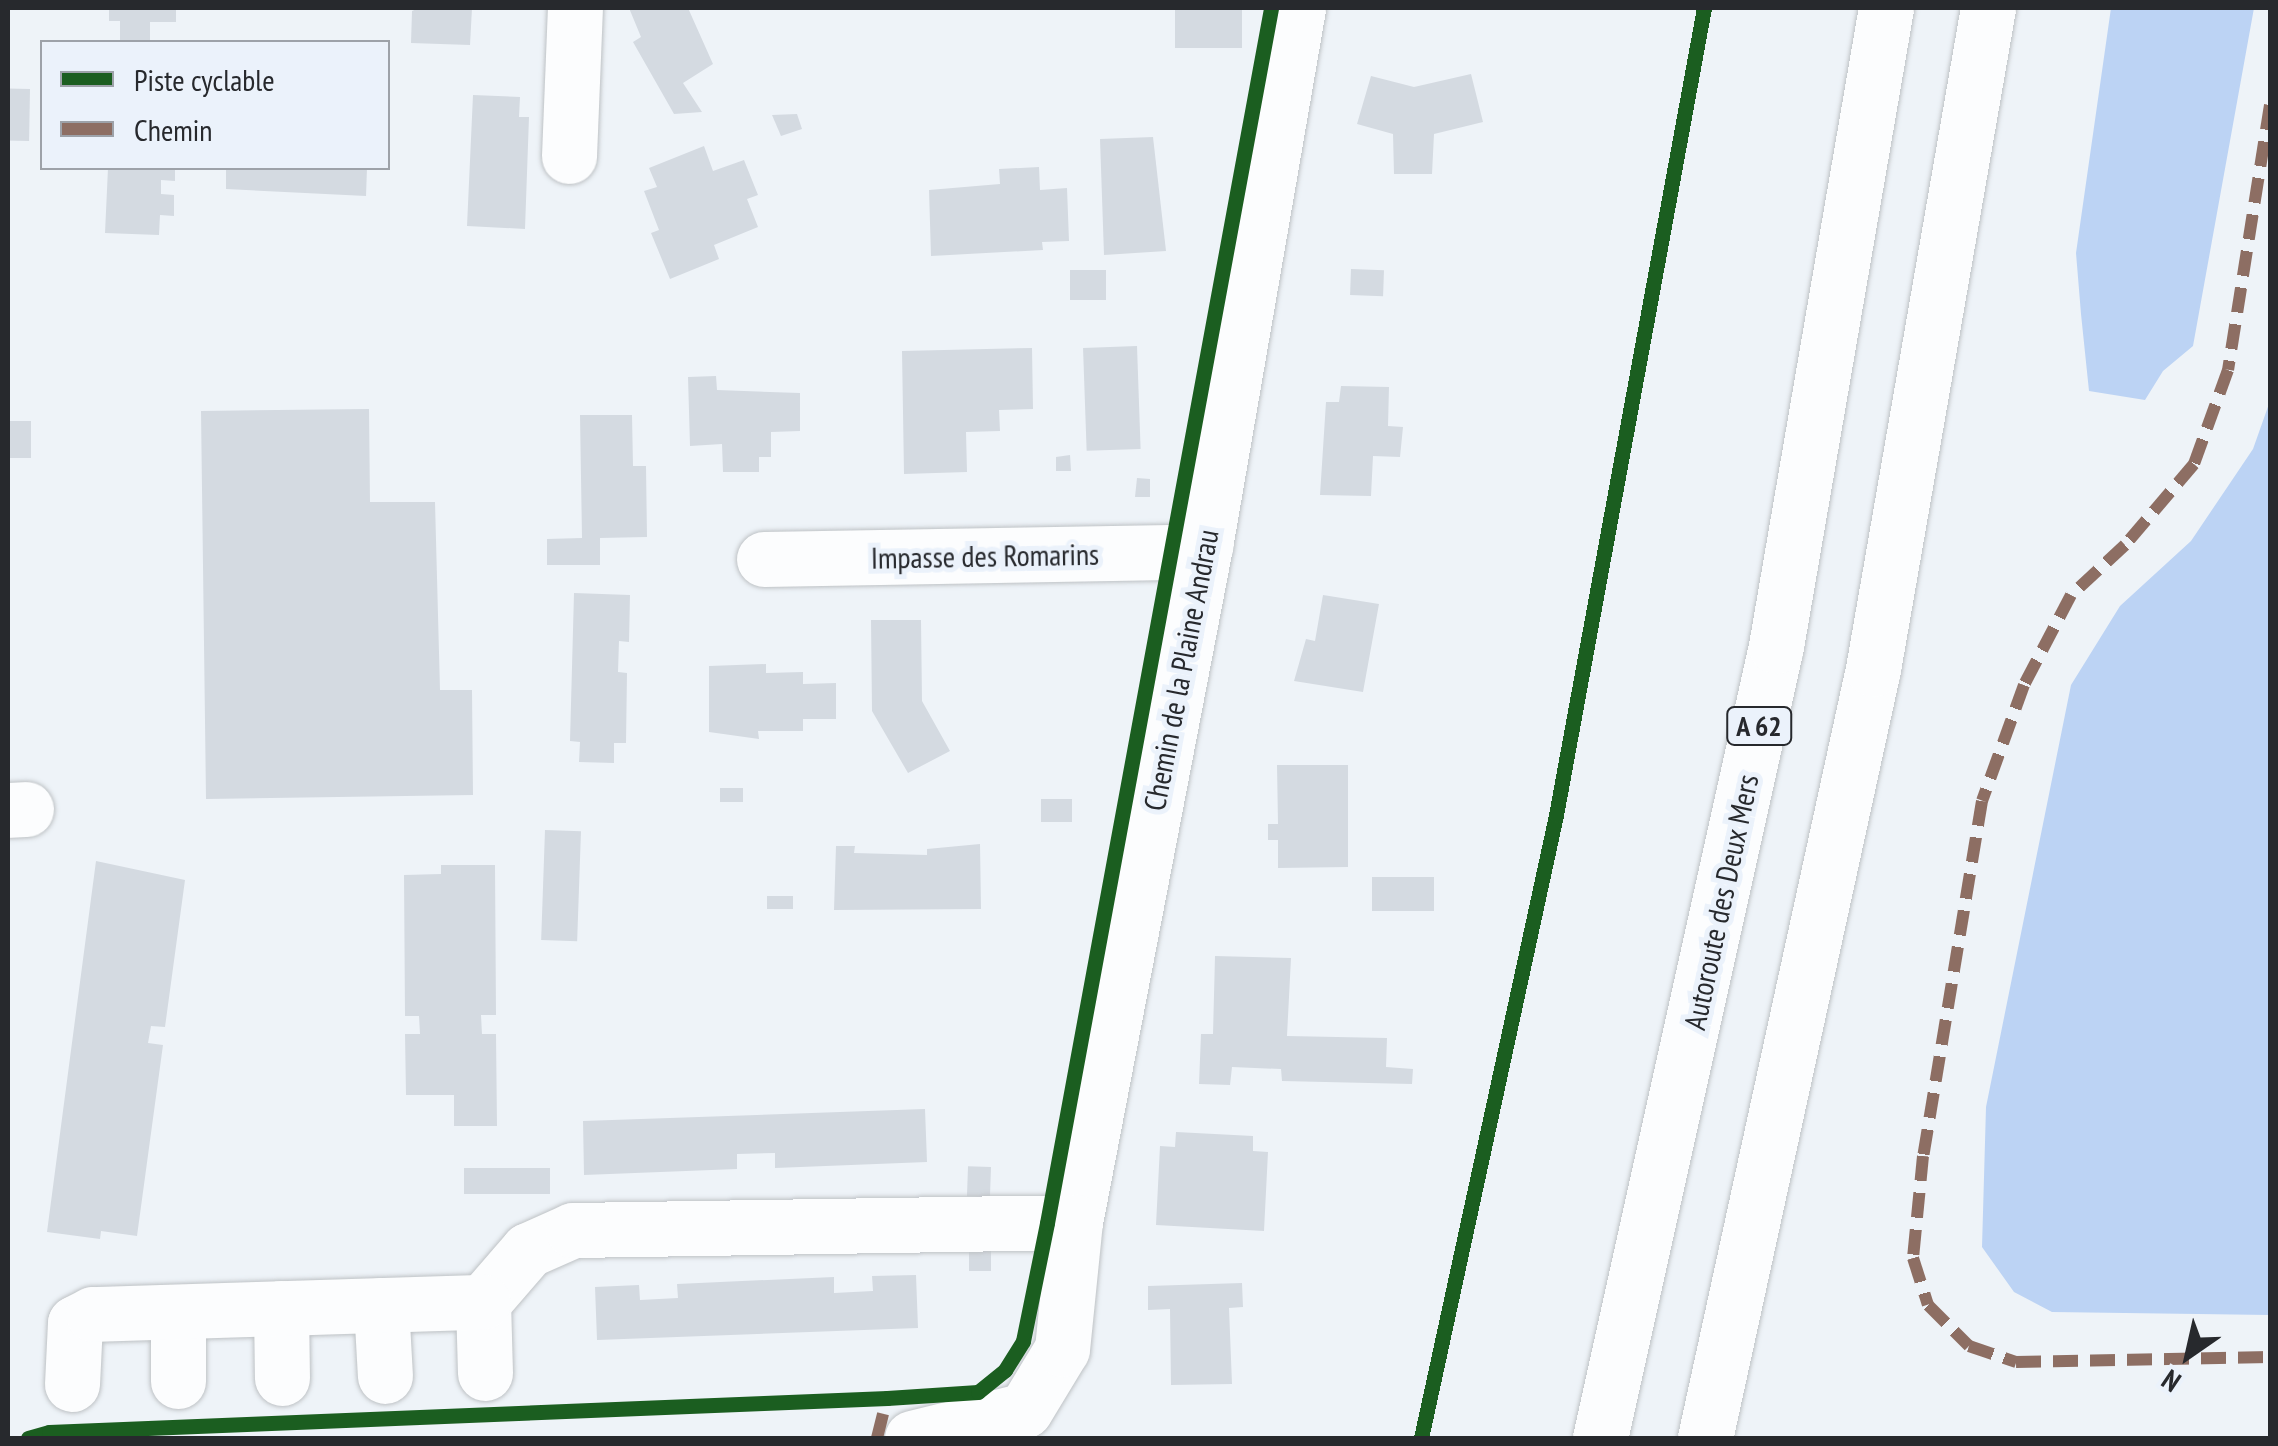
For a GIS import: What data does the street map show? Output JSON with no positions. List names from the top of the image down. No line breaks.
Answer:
{"streets":{"main road":["Impasse des Romarins","Chemin de la Plaine Andrau","A 62","Autoroute des Deux Mers"]},"crossings":[["Impasse des Romarins","Chemin de la Plaine Andrau"]],"legend":["Piste cyclable","Chemin"],"north":"bottom left"}
